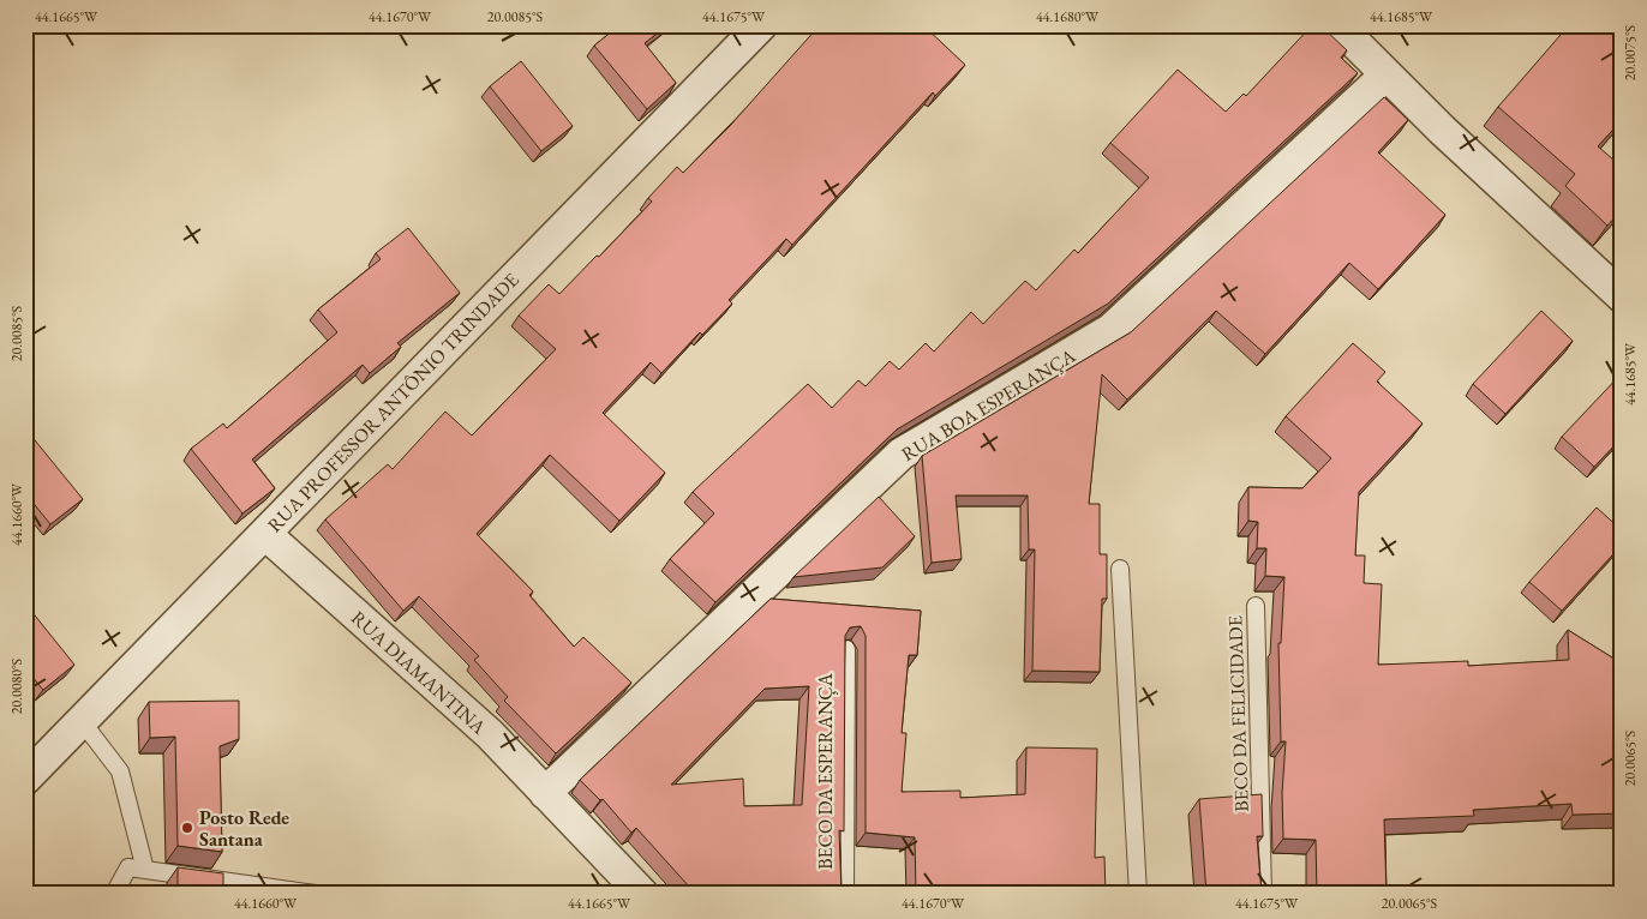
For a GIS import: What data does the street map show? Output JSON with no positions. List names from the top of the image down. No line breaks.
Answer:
{"streets":{"street":["RUA PROFESSOR ANTÔNIO TRINDADE","RUA BOA ESPERANÇA","RUA DIAMANTINA"],"lane":["BECO DA FELICIDADE","BECO DA ESPERANÇA"]},"crossings":[["RUA PROFESSOR ANTÔNIO TRINDADE","RUA DIAMANTINA"],["RUA BOA ESPERANÇA","RUA DIAMANTINA"]],"places":["Posto Rede Santana"],"coordinates":["44.1665°W","44.1670°W","20.0085°S","44.1675°W","44.1680°W","44.1685°W","20.0075°S","44.1660°W","20.0080°S","20.0065°S"]}
